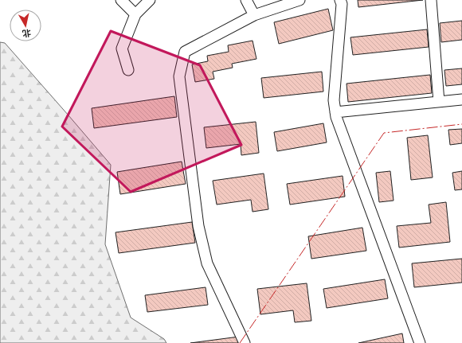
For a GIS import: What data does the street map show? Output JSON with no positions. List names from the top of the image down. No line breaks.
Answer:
{"north":"bottom"}
